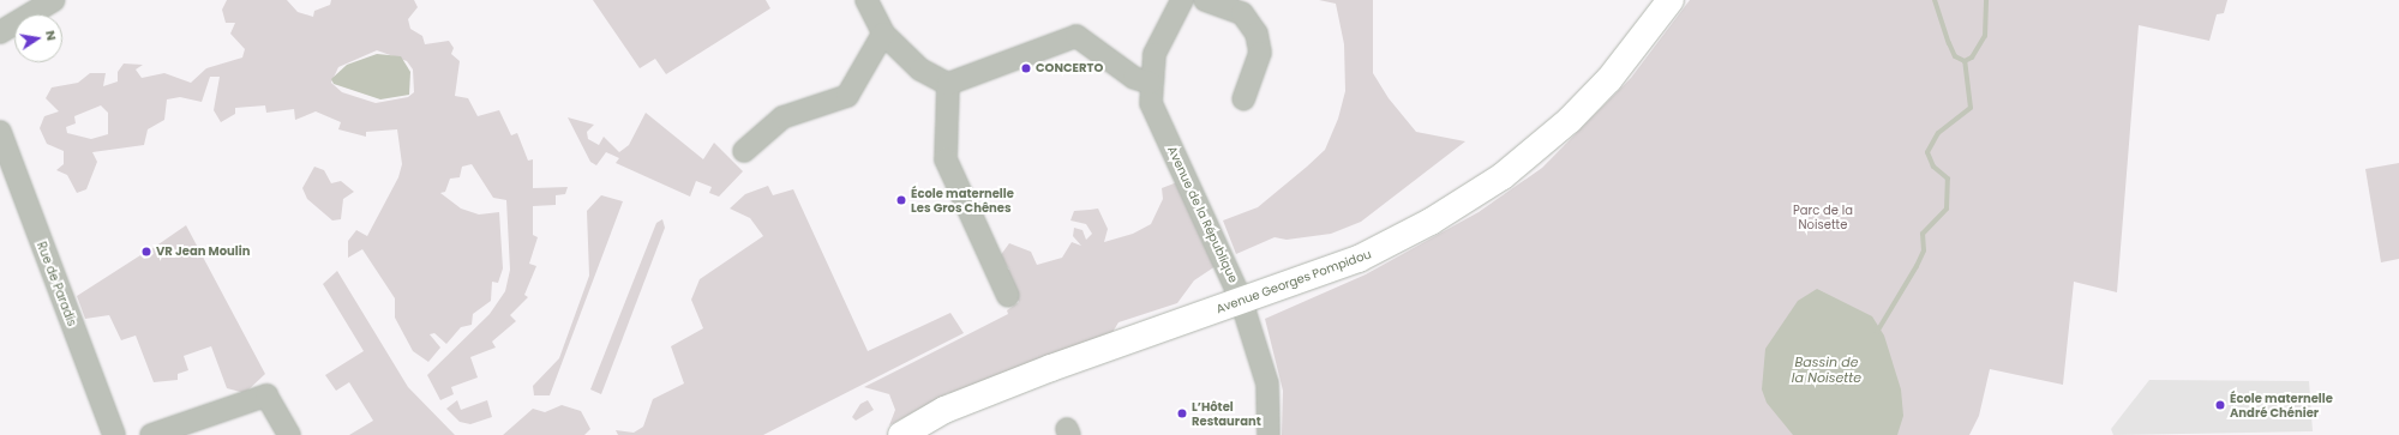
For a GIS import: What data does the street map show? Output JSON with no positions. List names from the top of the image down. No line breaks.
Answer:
{"streets":{"main road":["Avenue Georges Pompidou"],"street":["Avenue de la République","Rue de Paradis"]},"crossings":[["Avenue de la République","Avenue Georges Pompidou"]],"water":["Bassin de la Noisette"],"parks":["Parc de la Noisette"],"places":["CONCERTO","École maternelle Les Gros Chênes","VR Jean Moulin","École maternelle André Chénier","L’Hôtel Restaurant"],"north":"right"}
